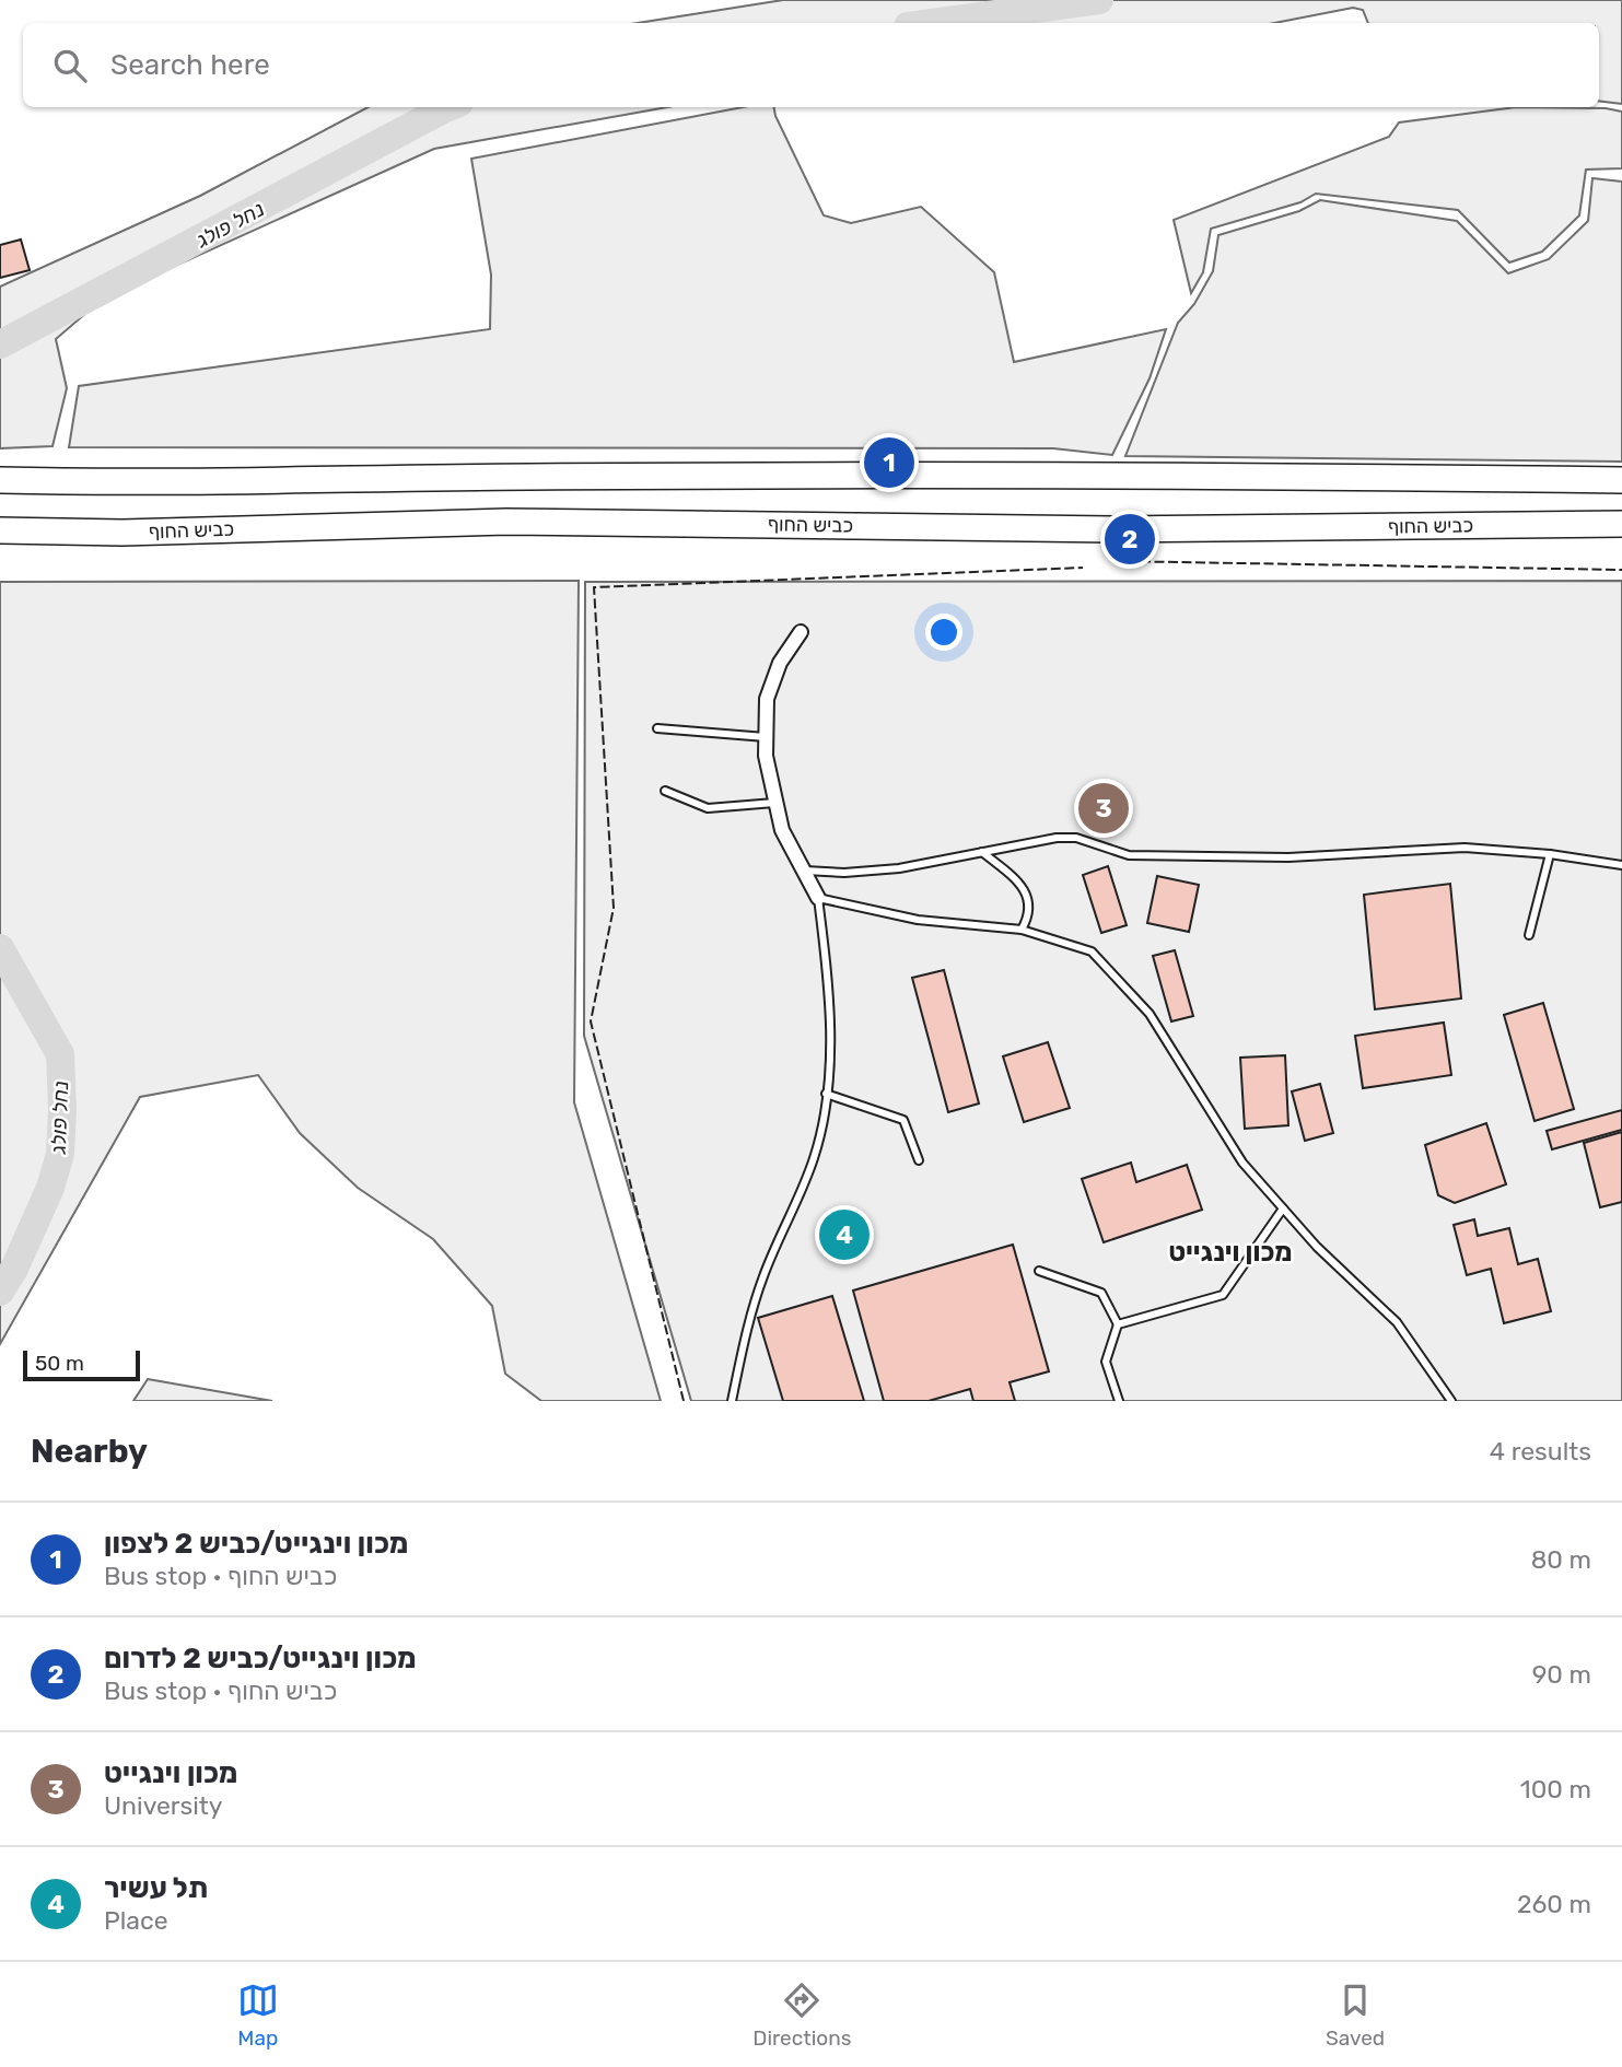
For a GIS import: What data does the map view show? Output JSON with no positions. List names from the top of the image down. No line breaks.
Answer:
{"streets":{"highway":["כביש החוף"]},"districts":["מכון וינגייט"],"water":["נחל פולג"],"scale_bar":"50 m","page":{"search":"Search here","pins":["1","2","3","4"],"scale":"50 m","heading":["Nearby","4 results"],"list":[{"mark":"1","name":"מכון וינגייט/כביש 2 לצפון","note":"Bus stop · כביש החוף","value":"80 m"},{"mark":"2","name":"מכון וינגייט/כביש 2 לדרום","note":"Bus stop · כביש החוף","value":"90 m"},{"mark":"3","name":"מכון וינגייט","note":"University","value":"100 m"},{"mark":"4","name":"תל עשיר","note":"Place","value":"260 m"}],"nav":["Map","Directions","Saved"]}}
